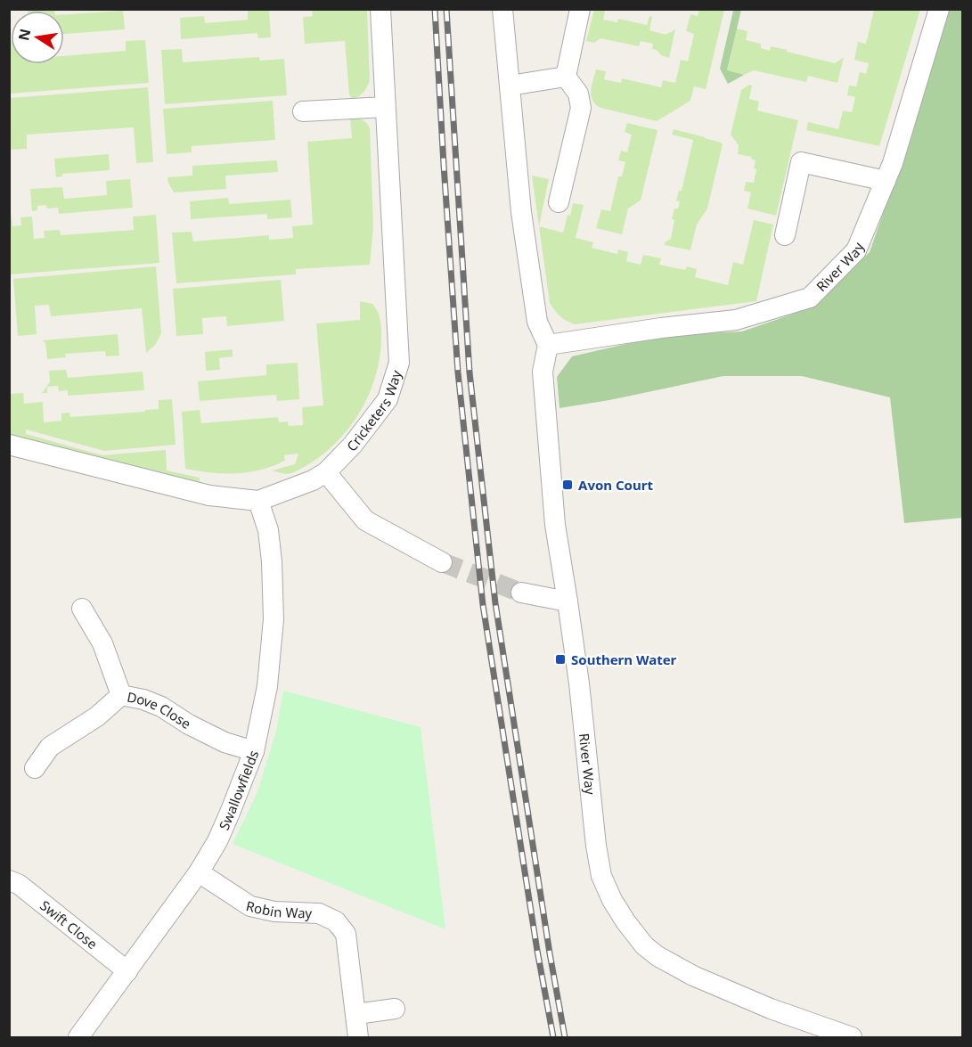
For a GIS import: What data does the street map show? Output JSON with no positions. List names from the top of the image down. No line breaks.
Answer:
{"streets":{"street":["River Way","Cricketers Way","Dove Close","Swallowfields","Robin Way","Swift Close"]},"crossings":[["Cricketers Way","Swallowfields"],["Dove Close","Swallowfields"],["Swallowfields","Robin Way"],["Swallowfields","Swift Close"]],"places":{"transit":["Avon Court","Southern Water"]},"north":"left"}
